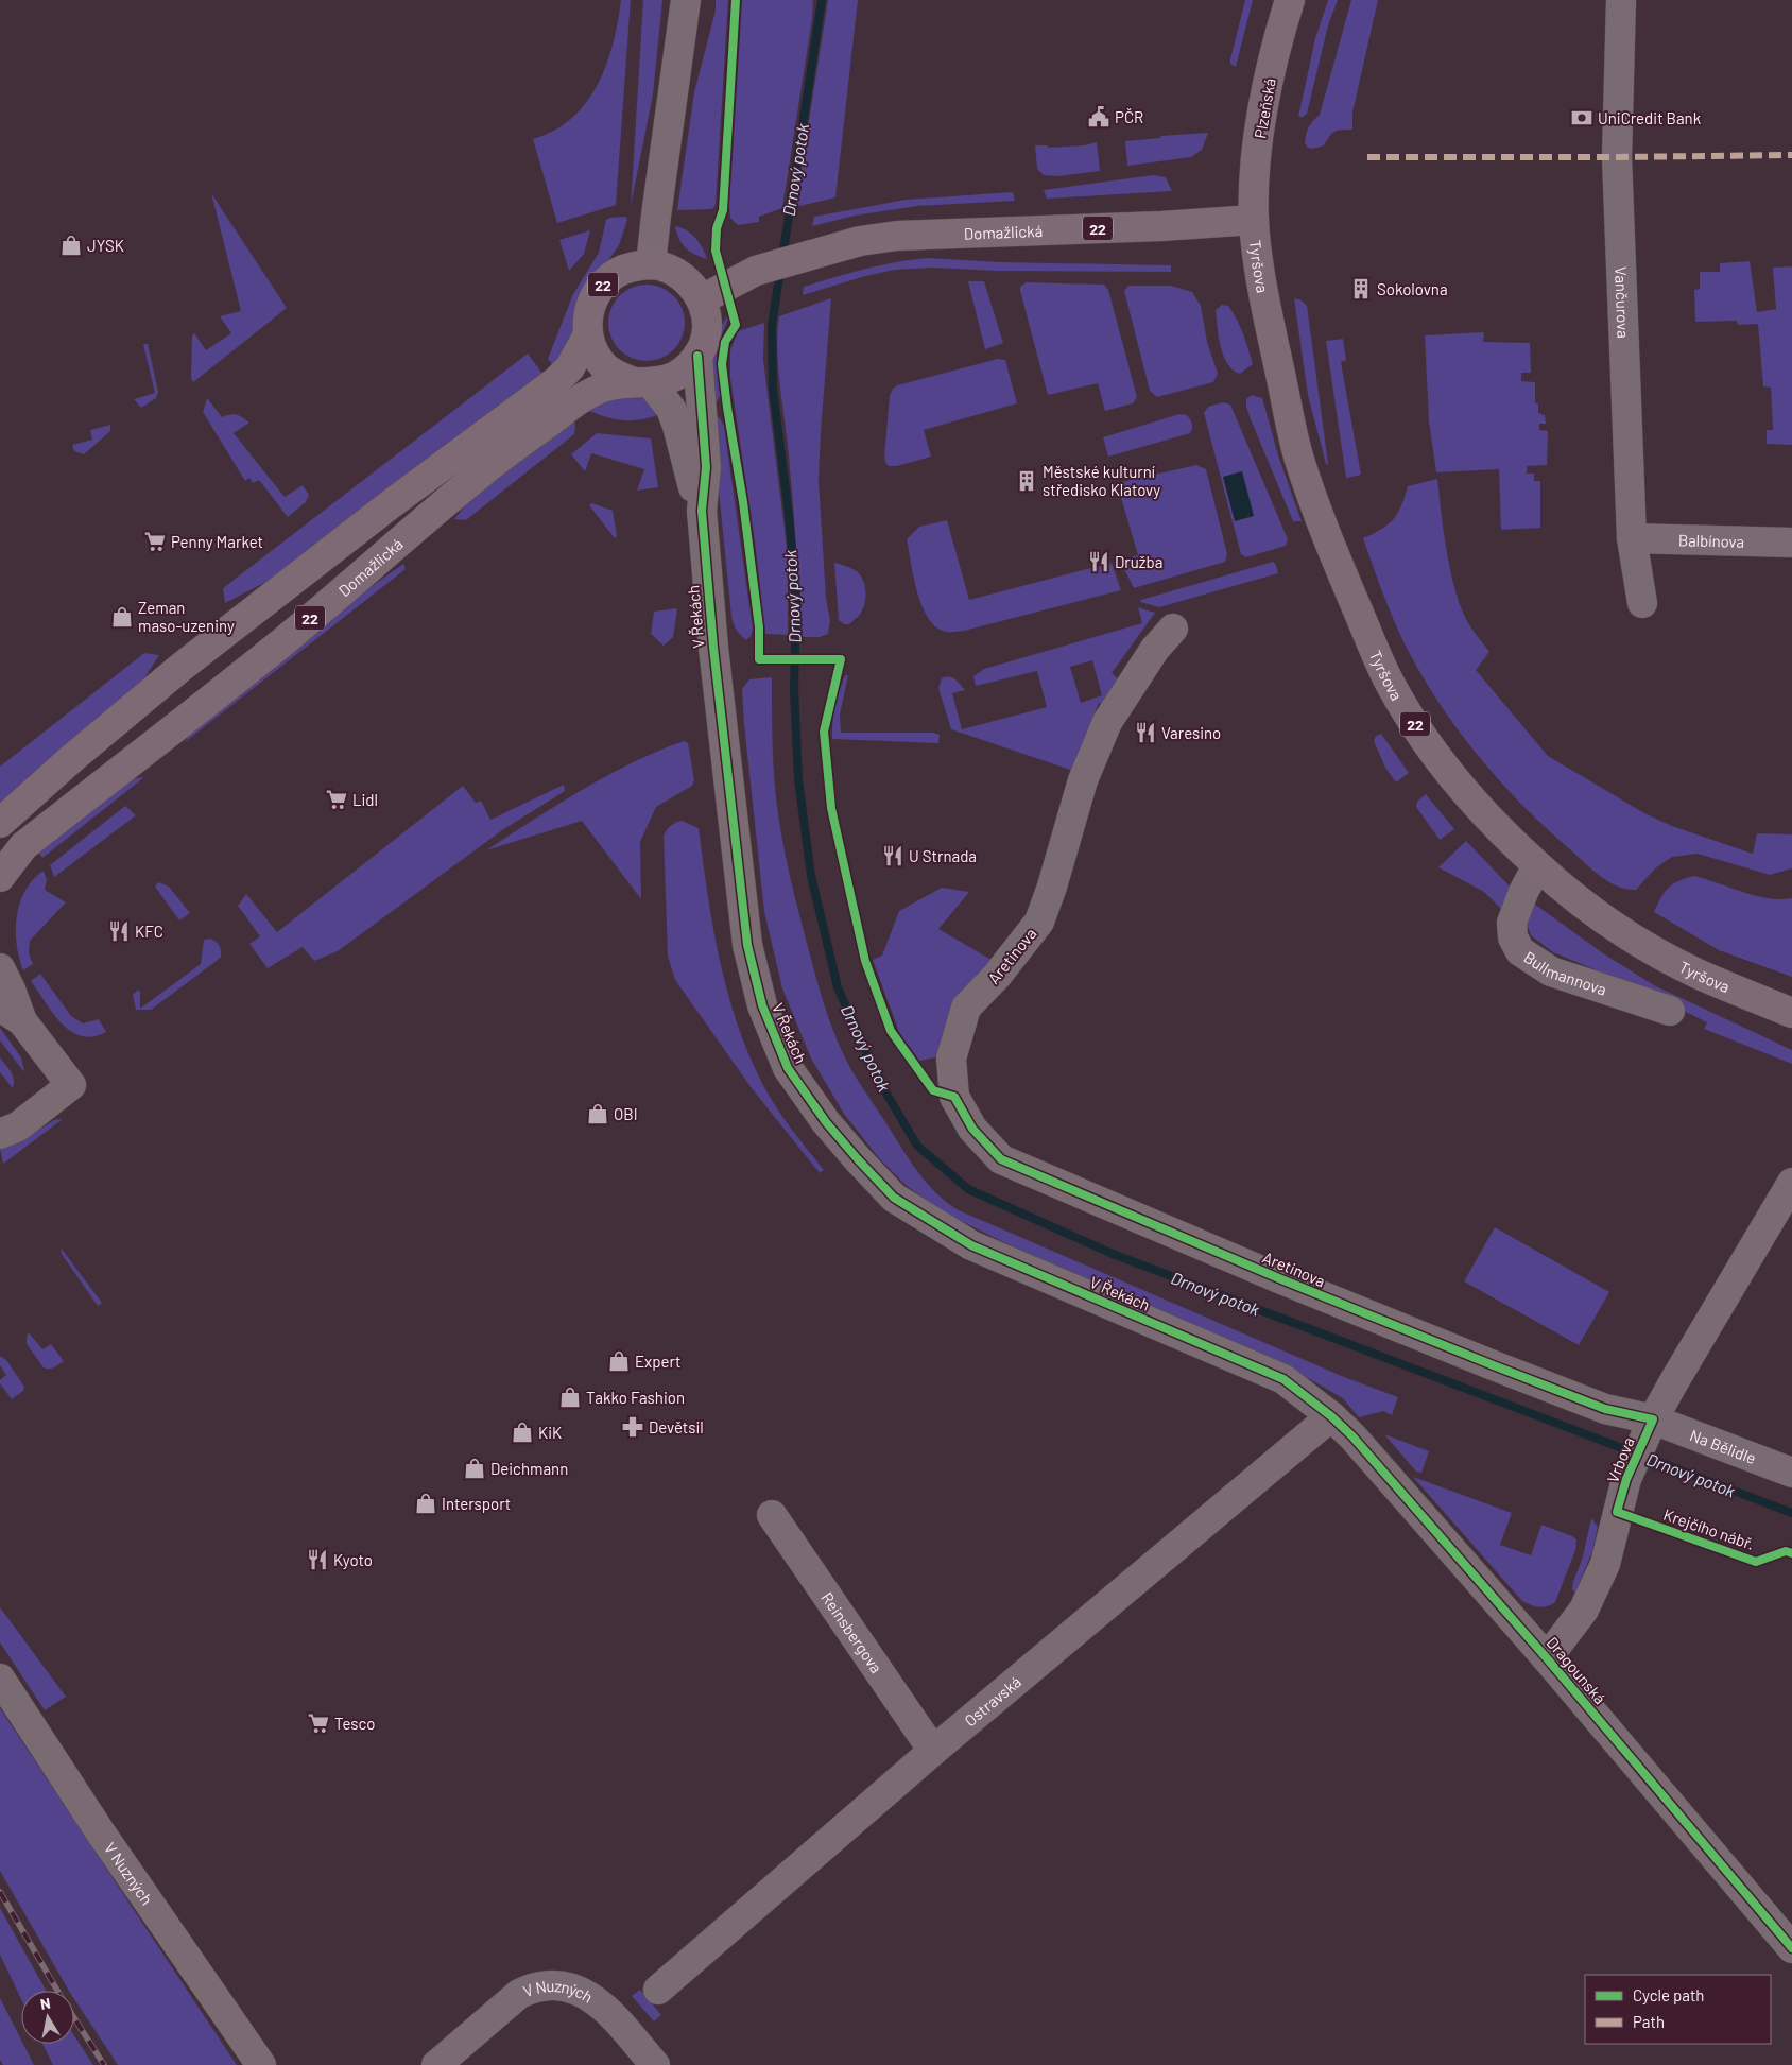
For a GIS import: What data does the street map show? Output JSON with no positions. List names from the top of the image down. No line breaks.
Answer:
{"streets":{"main road":["Plzeňská","22","Domažlická","Tyršova"],"street":["Vančurova","Balbínova","V Řekách","Aretinova","Bullmannova","Na Bělidle","Vrbova","Reinsbergova","Dragounská","Ostravská","V Nuzných"],"cycle path":["Krejčího nábř."]},"crossings":[["Plzeňská","Domažlická"],["Plzeňská","Tyršova"],["Domažlická","Tyršova"],["Domažlická","V Řekách"],["Tyršova","Bullmannova"],["Vančurova","Balbínova"],["V Řekách","Dragounská"],["V Řekách","Ostravská"],["Aretinova","Na Bělidle"],["Aretinova","Vrbova"],["Na Bělidle","Vrbova"],["Vrbova","Dragounská"],["Reinsbergova","Ostravská"],["Dragounská","Ostravská"]],"water":["Drnový potok"],"places":{"public building":["PČR"],"bank":["UniCredit Bank"],"shop":["JYSK","Zeman maso-uzeniny","OBI","Expert","Takko Fashion","KiK","Deichmann","Intersport"],"building":["Sokolovna","Městské kulturní středisko Klatovy"],"supermarket":["Penny Market","Lidl","Tesco"],"restaurant":["Družba","Varesino","U Strnada","KFC","Kyoto"],"pharmacy":["Devětsil"]},"legend":["Cycle path","Path"],"north":"top"}
